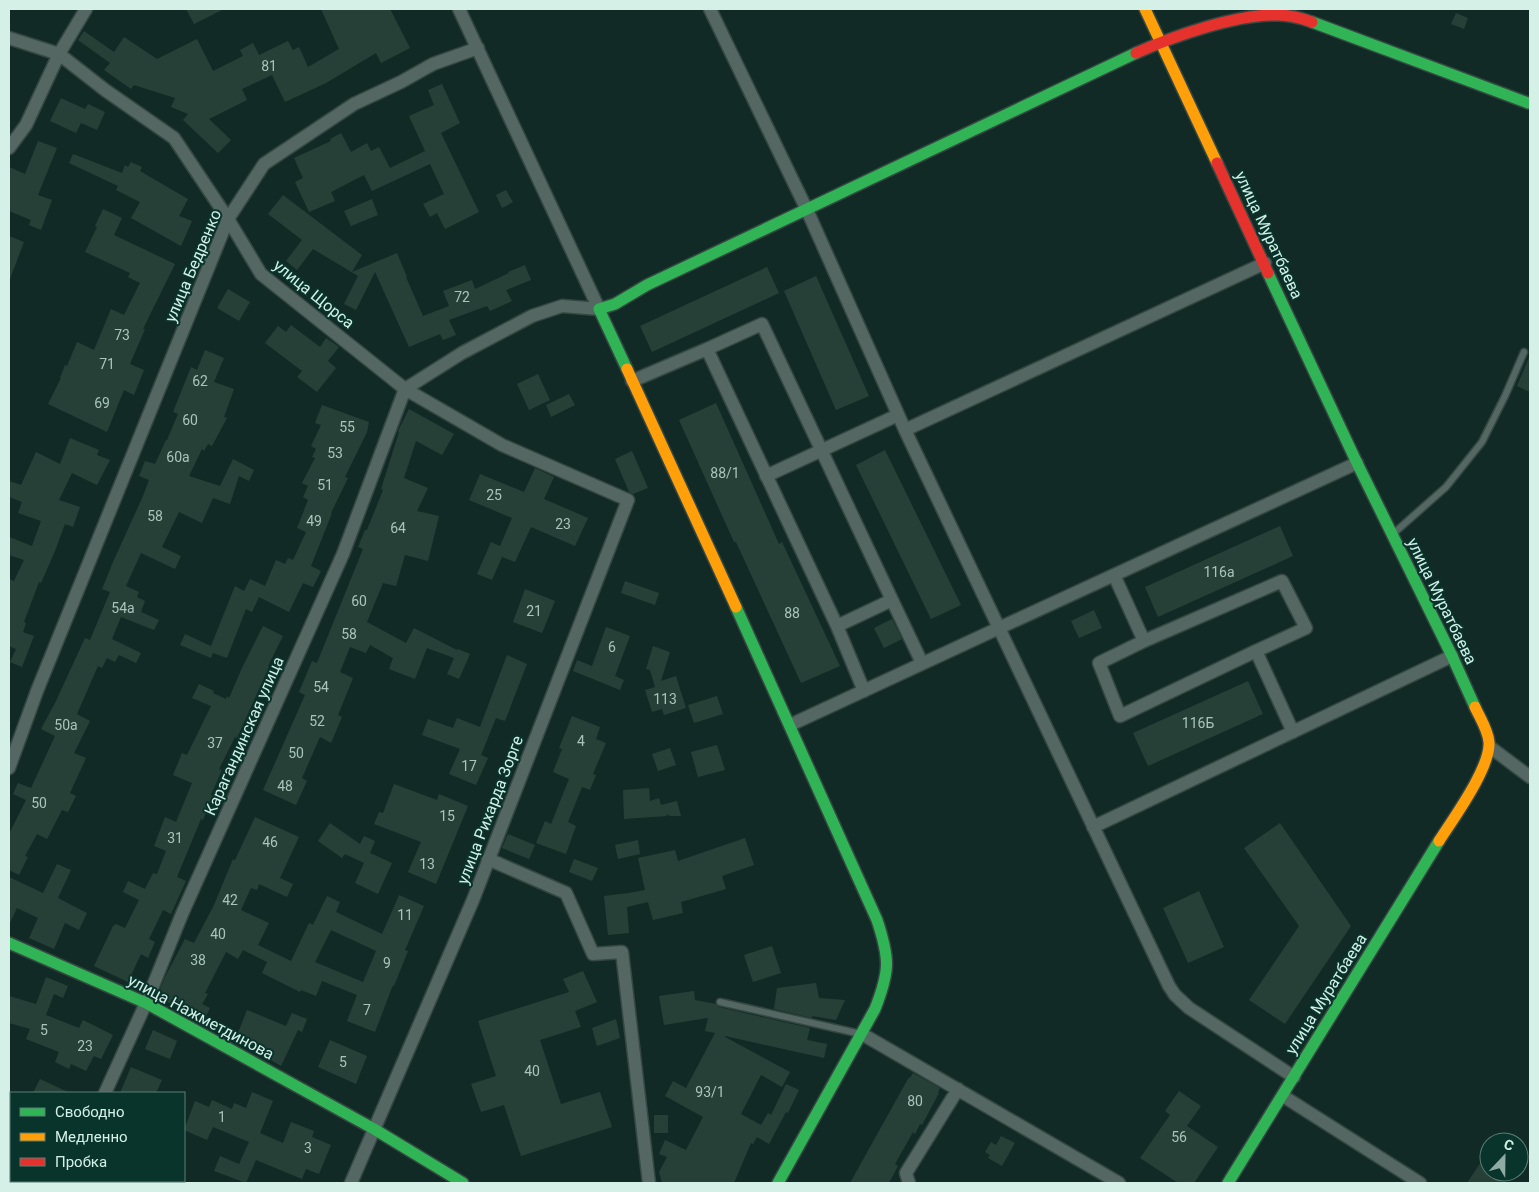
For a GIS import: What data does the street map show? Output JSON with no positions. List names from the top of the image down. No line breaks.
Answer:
{"streets":{"street":["улица Муратбаева","улица Бедренко","улица Щорса","Карагандинская улица","улица Рихарда Зорге","улица Нажметдинова"]},"crossings":[["улица Бедренко","улица Щорса"],["улица Щорса","Карагандинская улица"],["улица Щорса","улица Рихарда Зорге"],["Карагандинская улица","улица Нажметдинова"],["улица Рихарда Зорге","улица Нажметдинова"]],"house_numbers":["81","72","73","71","62","69","60","55","53","60а","88/1","51","25","58","49","23","64","116а","60","54а","21","88","58","6","54","113","52","116Б","50а","4","37","50","17","48","50","15","31","46","13","42","11","40","38","9","7","5","23","5","40","93/1","80","1","56","3"],"legend":["Свободно","Медленно","Пробка"],"north":"top"}
